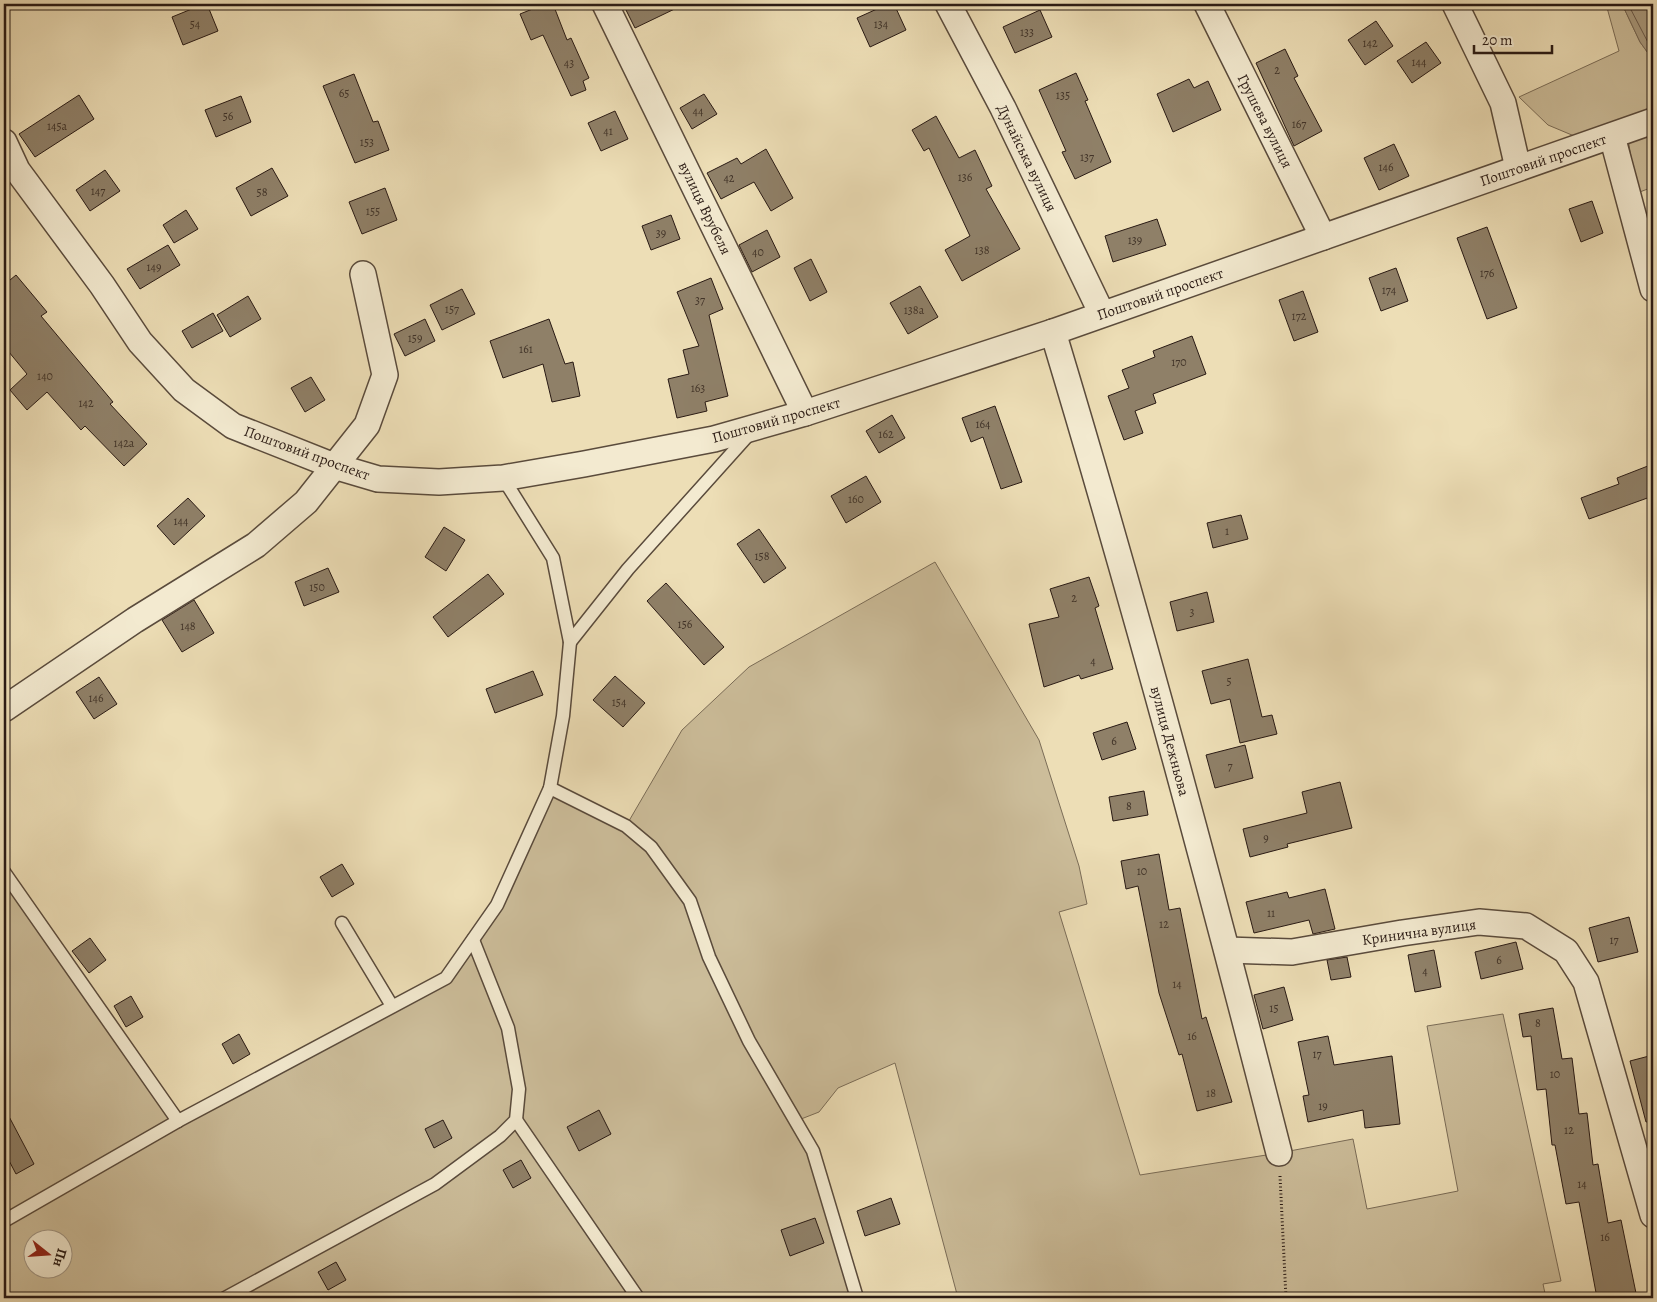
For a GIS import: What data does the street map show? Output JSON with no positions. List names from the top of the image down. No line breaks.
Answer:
{"streets":{"street":["Грушева вулиця","Дунайська вулиця","Поштовий проспект","вулиця Врубеля","вулиця Дежньова","Кринична вулиця"]},"crossings":[["Грушева вулиця","Поштовий проспект"],["Дунайська вулиця","Поштовий проспект"],["Поштовий проспект","вулиця Врубеля"],["Поштовий проспект","вулиця Дежньова"],["вулиця Дежньова","Кринична вулиця"]],"house_numbers":["54","134","133","142","144","43","2","65","135","44","56","167","145а","41","153","137","146","136","42","147","58","155","39","139","138","40","149","176","174","37","157","138а","172","159","161","170","140","163","142","164","162","142а","160","144","1","158","150","2","3","156","148","4","5","146","154","6","7","8","9","10","11","12","17","6","4","14","15","8","16","17","10","18","19","12","14","16"],"scale_bar":"20 m","north":"right"}
